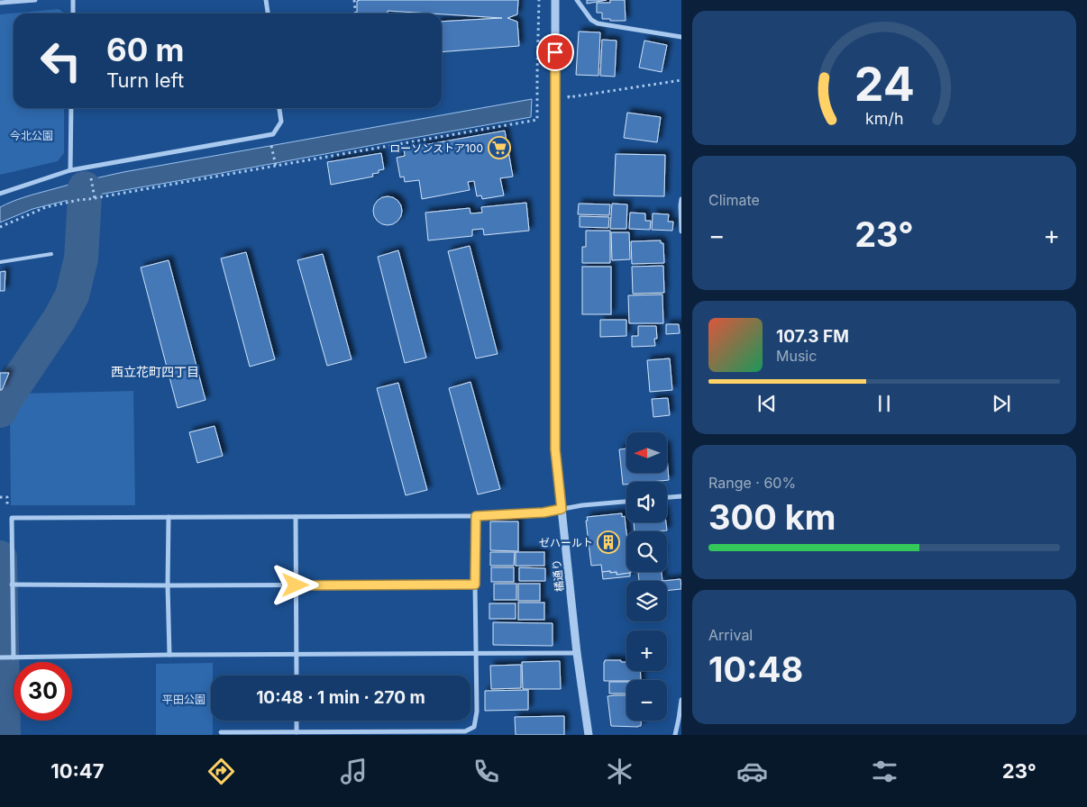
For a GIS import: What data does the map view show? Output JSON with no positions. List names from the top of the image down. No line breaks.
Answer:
{"streets":{"street":["橘通り"]},"districts":["西立花町四丁目"],"parks":["今北公園","平田公園"],"places":{"supermarket":["ローソンストア100"],"building":["ゼハールト"]},"north":"left","page":{"turn":["60 m","Turn left"],"tile":["Climate",["Range · 60%","300 km"],["Arrival","10:48"]],"heat":["−","23°","+"],"song":["107.3 FM","Music"],"map_buttons":["+","−"],"limit":"30","trip":"10:48 · 1 min · 270 m","tabs":["10:47","23°"],"gauge":["24","km/h"]}}
